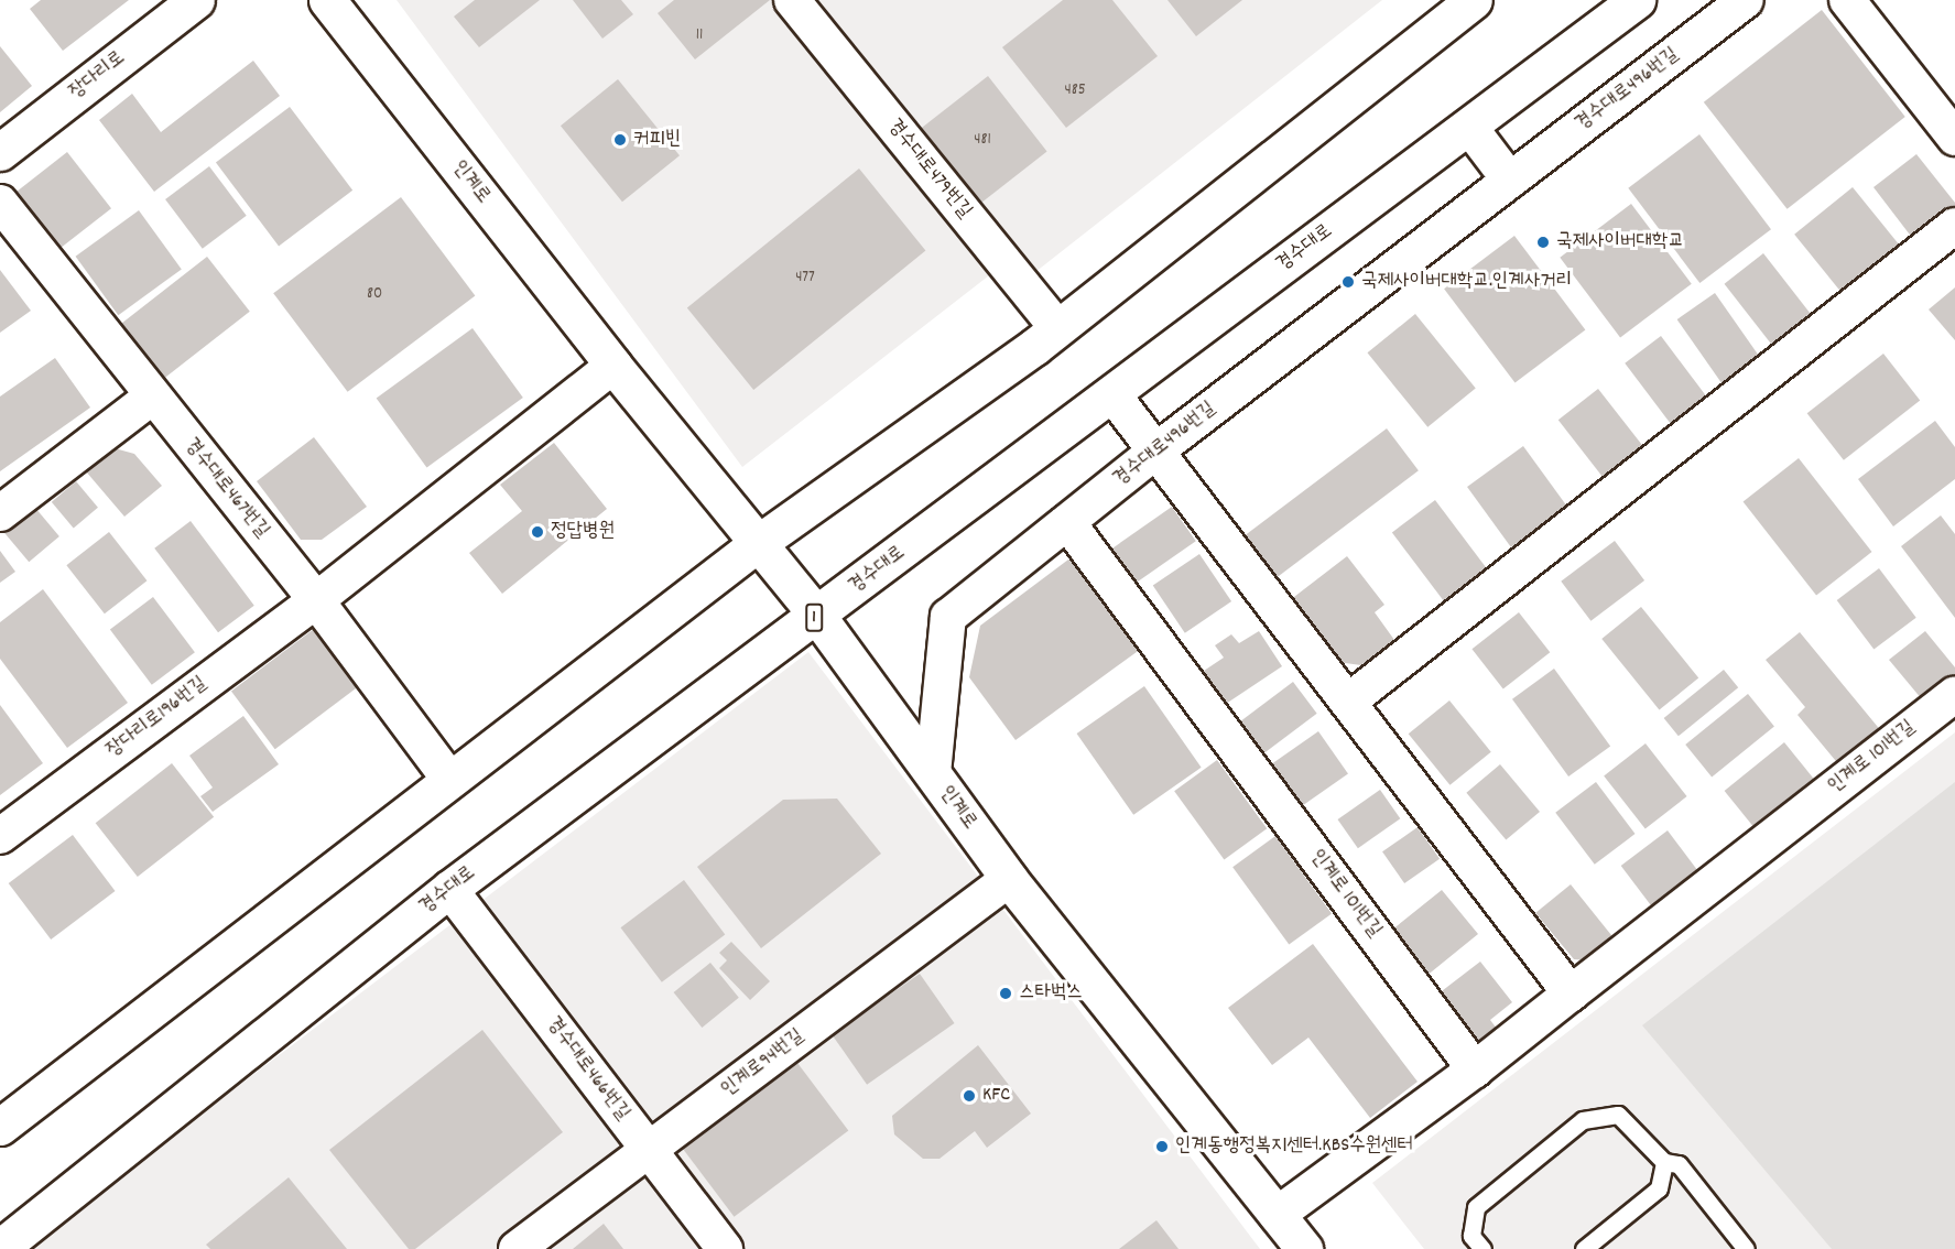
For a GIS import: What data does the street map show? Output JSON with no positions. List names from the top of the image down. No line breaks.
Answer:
{"streets":{"main road":["장다리로","인계로","경수대로","1"],"street":["경수대로496번길","경수대로479번길","경수대로467번길","장다리로196번길","인계로 101번길","인계로94번길","경수대로466번길"]},"crossings":[["경수대로496번길","인계로"],["경수대로496번길","인계로 101번길"],["인계로","경수대로"],["인계로","인계로94번길"],["경수대로","경수대로466번길"],["경수대로467번길","장다리로196번길"],["인계로94번길","경수대로466번길"]],"places":["커피빈","국제사이버대학교","국제사이버대학교.인계사거리","정답병원","스타벅스","KFC","인계동행정복지센터.KBS수원센터"],"house_numbers":["11","485","481","477","80"]}
